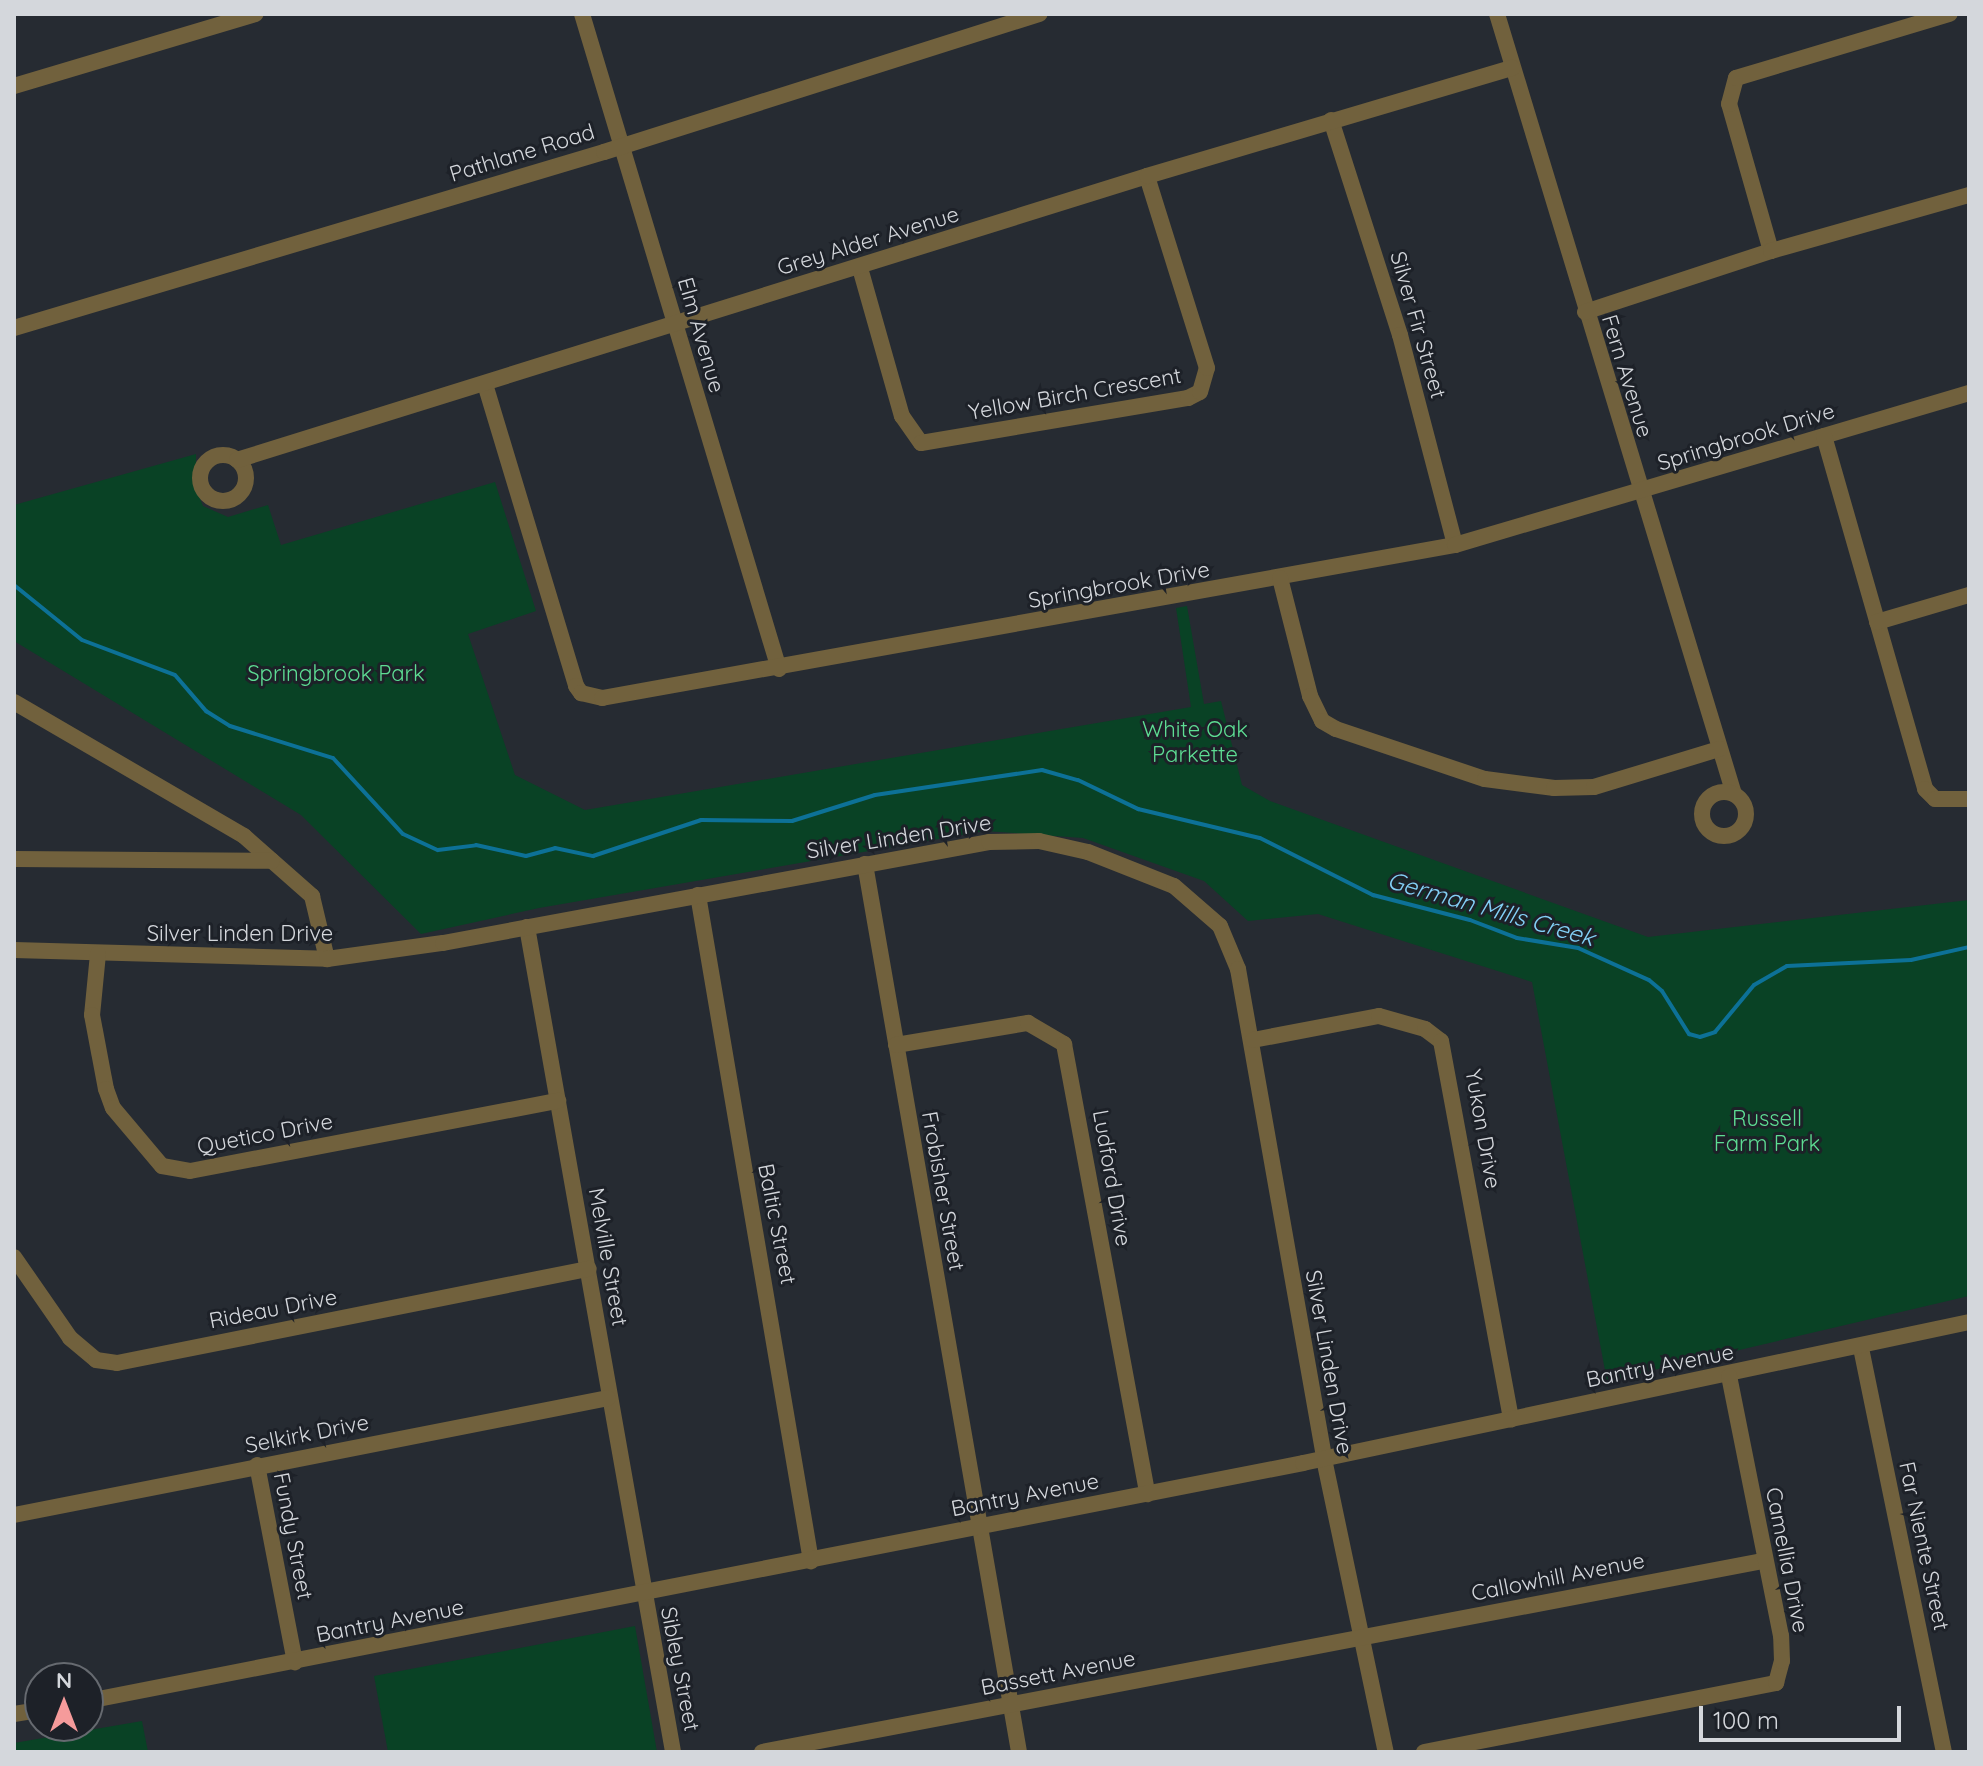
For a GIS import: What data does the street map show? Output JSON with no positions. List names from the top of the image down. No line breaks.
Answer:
{"streets":{"street":["Pathlane Road","Grey Alder Avenue","Silver Fir Street","Elm Avenue","Fern Avenue","Yellow Birch Crescent","Springbrook Drive","Silver Linden Drive","Yukon Drive","Quetico Drive","Ludford Drive","Frobisher Street","Baltic Street","Melville Street","Rideau Drive","Bantry Avenue","Selkirk Drive","Fundy Street","Far Niente Street","Camellia Drive","Callowhill Avenue","Sibley Street","Bassett Avenue"]},"crossings":[["Pathlane Road","Elm Avenue"],["Grey Alder Avenue","Silver Fir Street"],["Grey Alder Avenue","Elm Avenue"],["Grey Alder Avenue","Fern Avenue"],["Grey Alder Avenue","Yellow Birch Crescent"],["Grey Alder Avenue","Springbrook Drive"],["Silver Fir Street","Springbrook Drive"],["Elm Avenue","Springbrook Drive"],["Fern Avenue","Springbrook Drive"],["Silver Linden Drive","Yukon Drive"],["Silver Linden Drive","Quetico Drive"],["Silver Linden Drive","Frobisher Street"],["Silver Linden Drive","Baltic Street"],["Silver Linden Drive","Melville Street"],["Silver Linden Drive","Bantry Avenue"],["Silver Linden Drive","Callowhill Avenue"],["Silver Linden Drive","Bassett Avenue"],["Yukon Drive","Bantry Avenue"],["Quetico Drive","Melville Street"],["Ludford Drive","Frobisher Street"],["Ludford Drive","Bantry Avenue"],["Frobisher Street","Bantry Avenue"],["Frobisher Street","Bassett Avenue"],["Baltic Street","Bantry Avenue"],["Melville Street","Rideau Drive"],["Melville Street","Bantry Avenue"],["Melville Street","Selkirk Drive"],["Melville Street","Sibley Street"],["Bantry Avenue","Fundy Street"],["Bantry Avenue","Far Niente Street"],["Bantry Avenue","Camellia Drive"],["Bantry Avenue","Sibley Street"],["Selkirk Drive","Fundy Street"],["Camellia Drive","Callowhill Avenue"],["Callowhill Avenue","Bassett Avenue"]],"water":["German Mills Creek"],"parks":["Springbrook Park","White Oak Parkette","Russell Farm Park"],"scale_bar":"100 m","north":"top"}
